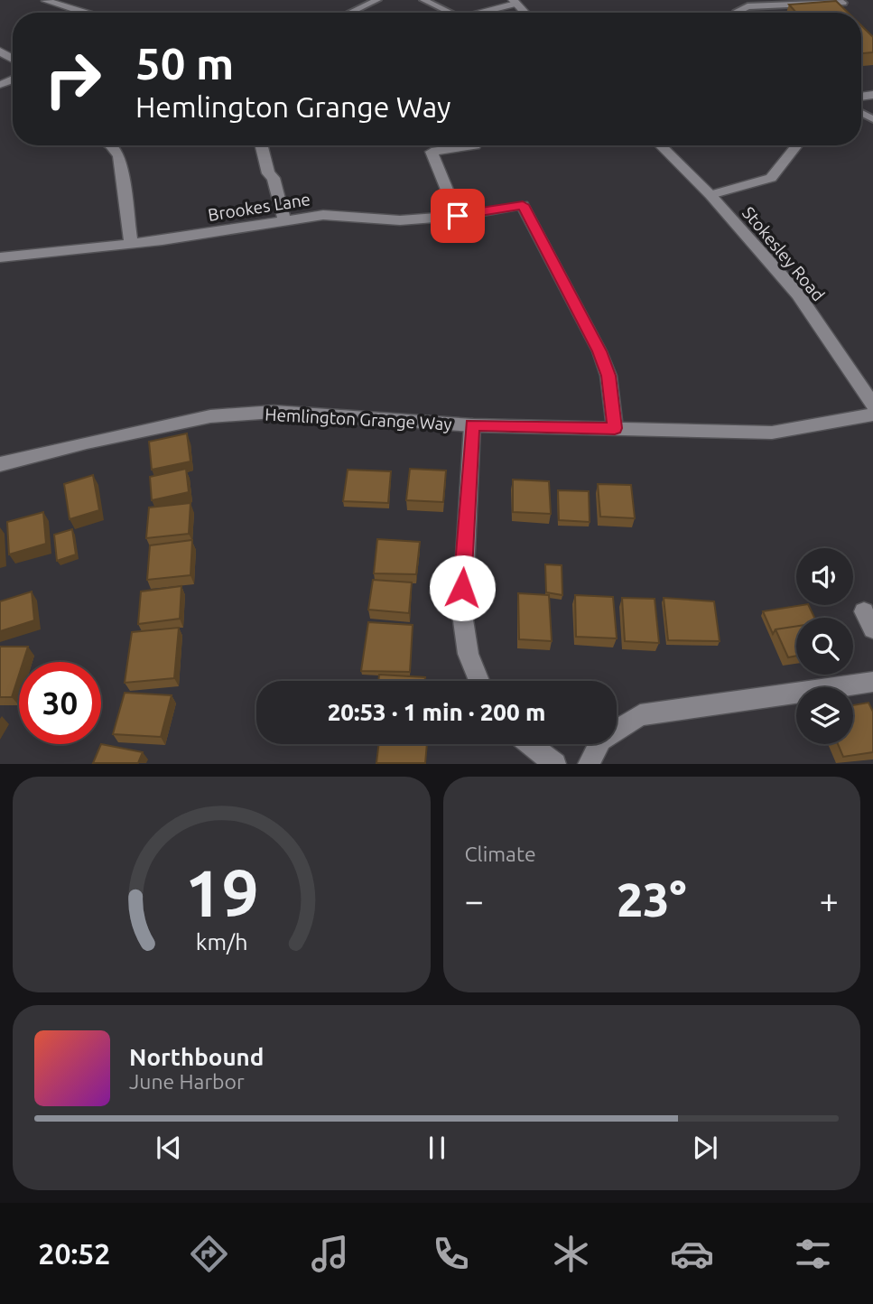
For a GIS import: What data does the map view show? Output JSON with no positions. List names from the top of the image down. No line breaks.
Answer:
{"streets":{"street":["Brookes Lane","Stokesley Road","Hemlington Grange Way"]},"crossings":[["Brookes Lane","Hemlington Grange Way"]],"page":{"turn":["50 m","Hemlington Grange Way"],"limit":"30","trip":"20:53 · 1 min · 200 m","tile":"Climate","heat":["−","23°","+"],"song":["Northbound","June Harbor"],"tabs":"20:52","gauge":["19","km/h"]}}
